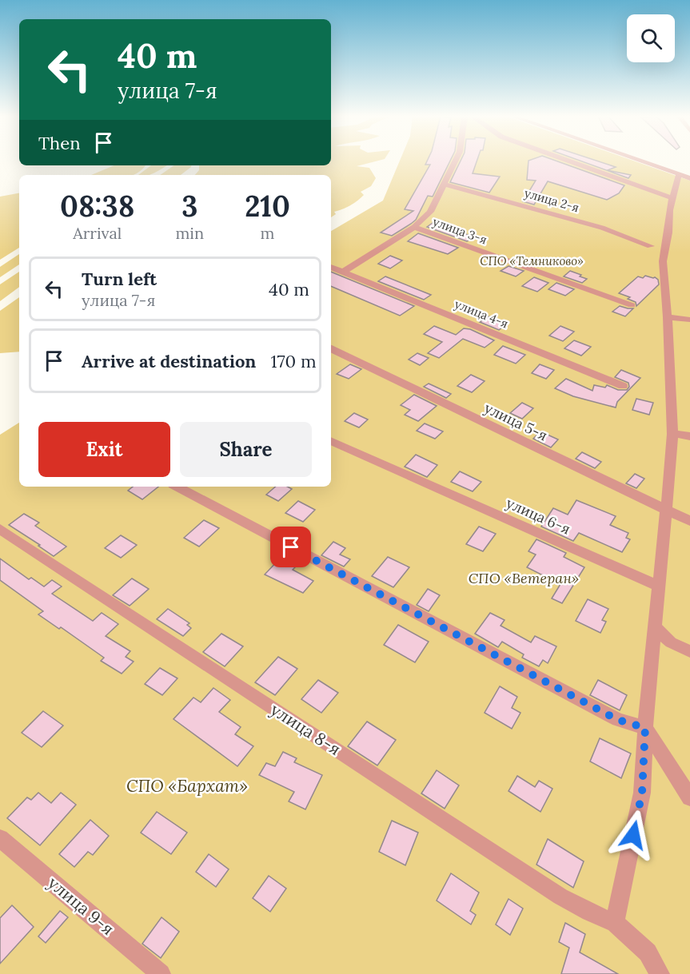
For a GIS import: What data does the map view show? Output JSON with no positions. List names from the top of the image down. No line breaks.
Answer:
{"streets":{"street":["улица 2-я","улица 3-я","улица 4-я","улица 5-я","улица 6-я","улица 8-я","улица 9-я"]},"parks":["СПО «Темниково»","СПО «Ветеран»","СПО «Бархат»"],"page":{"turn":["40 m","улица 7-я"],"then":"Then","eta":["08:38","Arrival","3","min","210","m"],"list":[{"name":"Turn left","note":"улица 7-я","value":"40 m"},{"name":"Arrive at destination","value":"170 m"}],"buttons":["Exit","Share"]}}
